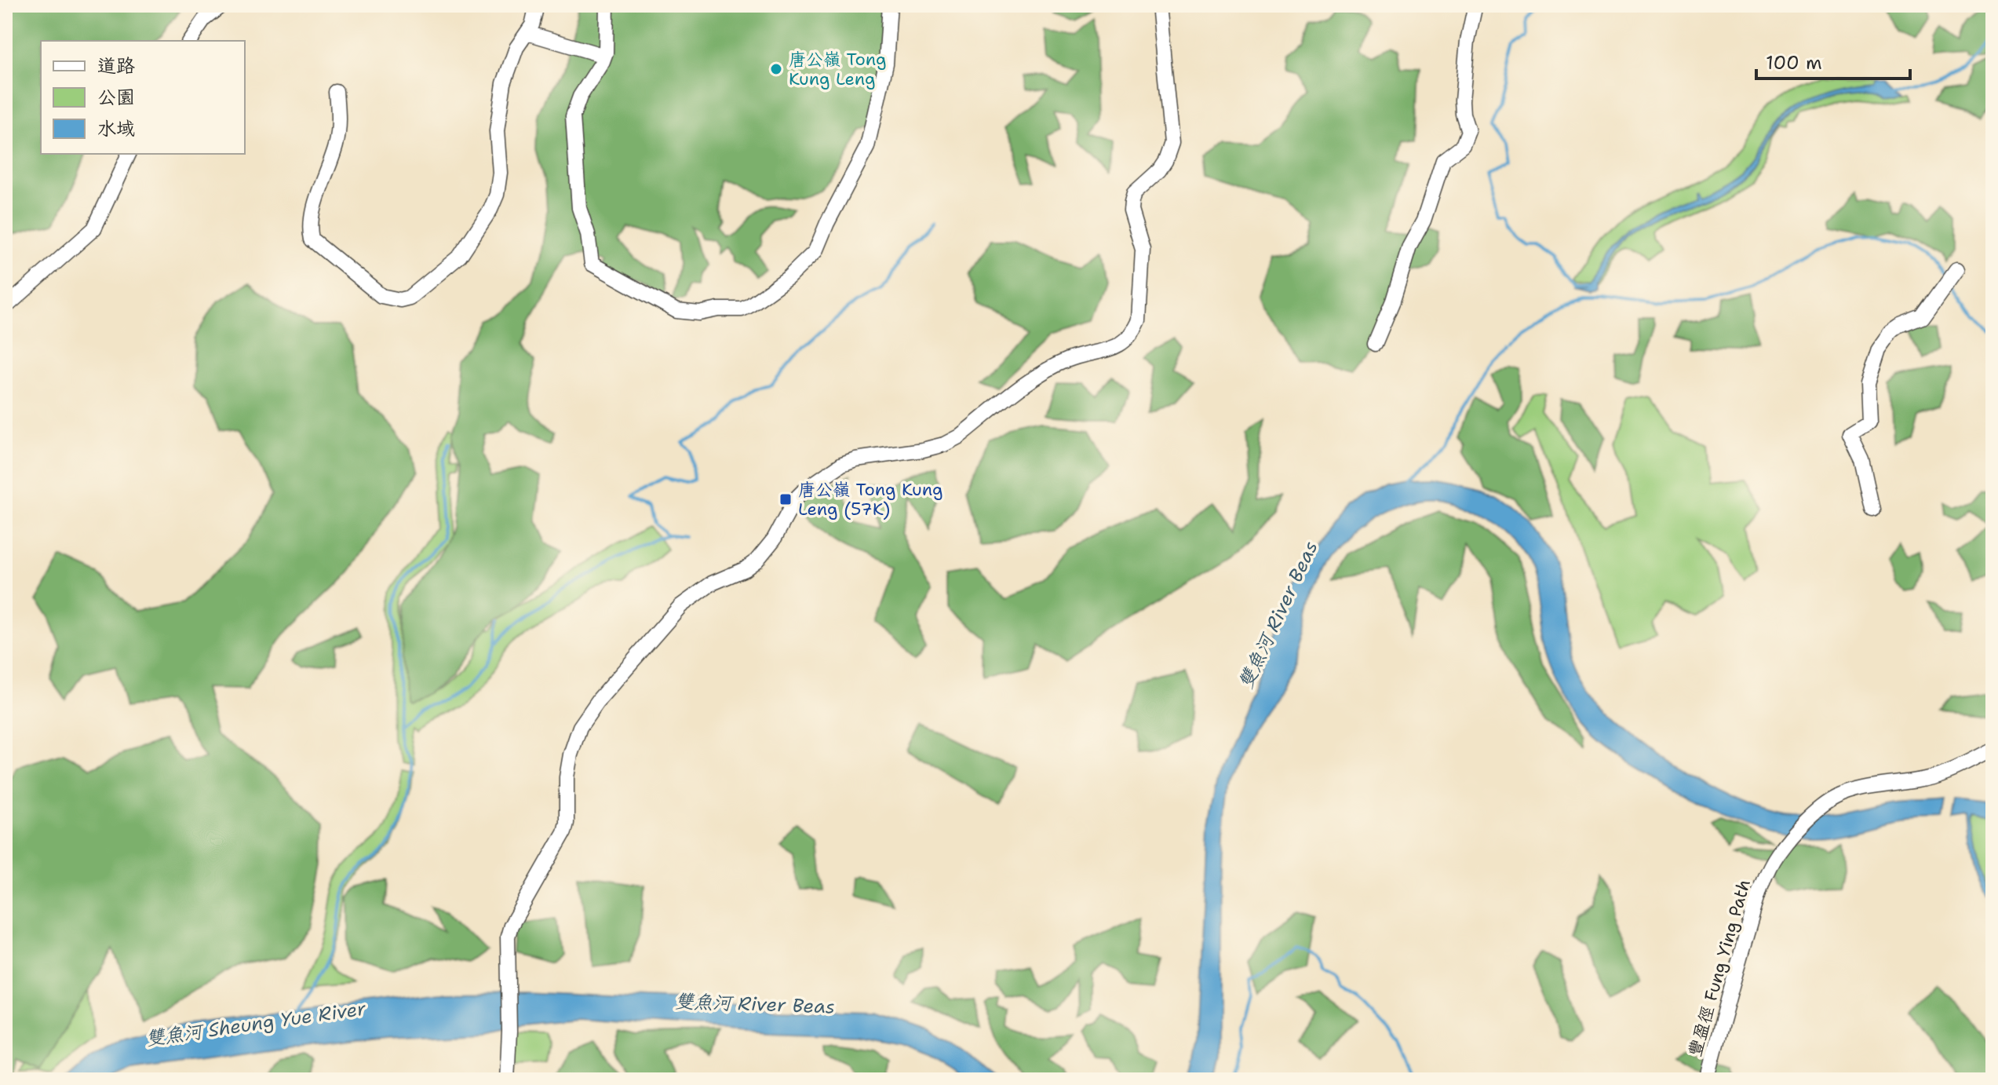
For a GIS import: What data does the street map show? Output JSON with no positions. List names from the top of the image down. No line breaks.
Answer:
{"streets":{"street":["豐盈徑 Fung Ying Path"]},"water":["雙魚河 River Beas","雙魚河 Sheung Yue River"],"places":{"other":["唐公嶺 Tong Kung Leng"],"transit":["唐公嶺 Tong Kung Leng (57K)"]},"legend":["道路","公園","水域"],"scale_bar":"100 m"}
